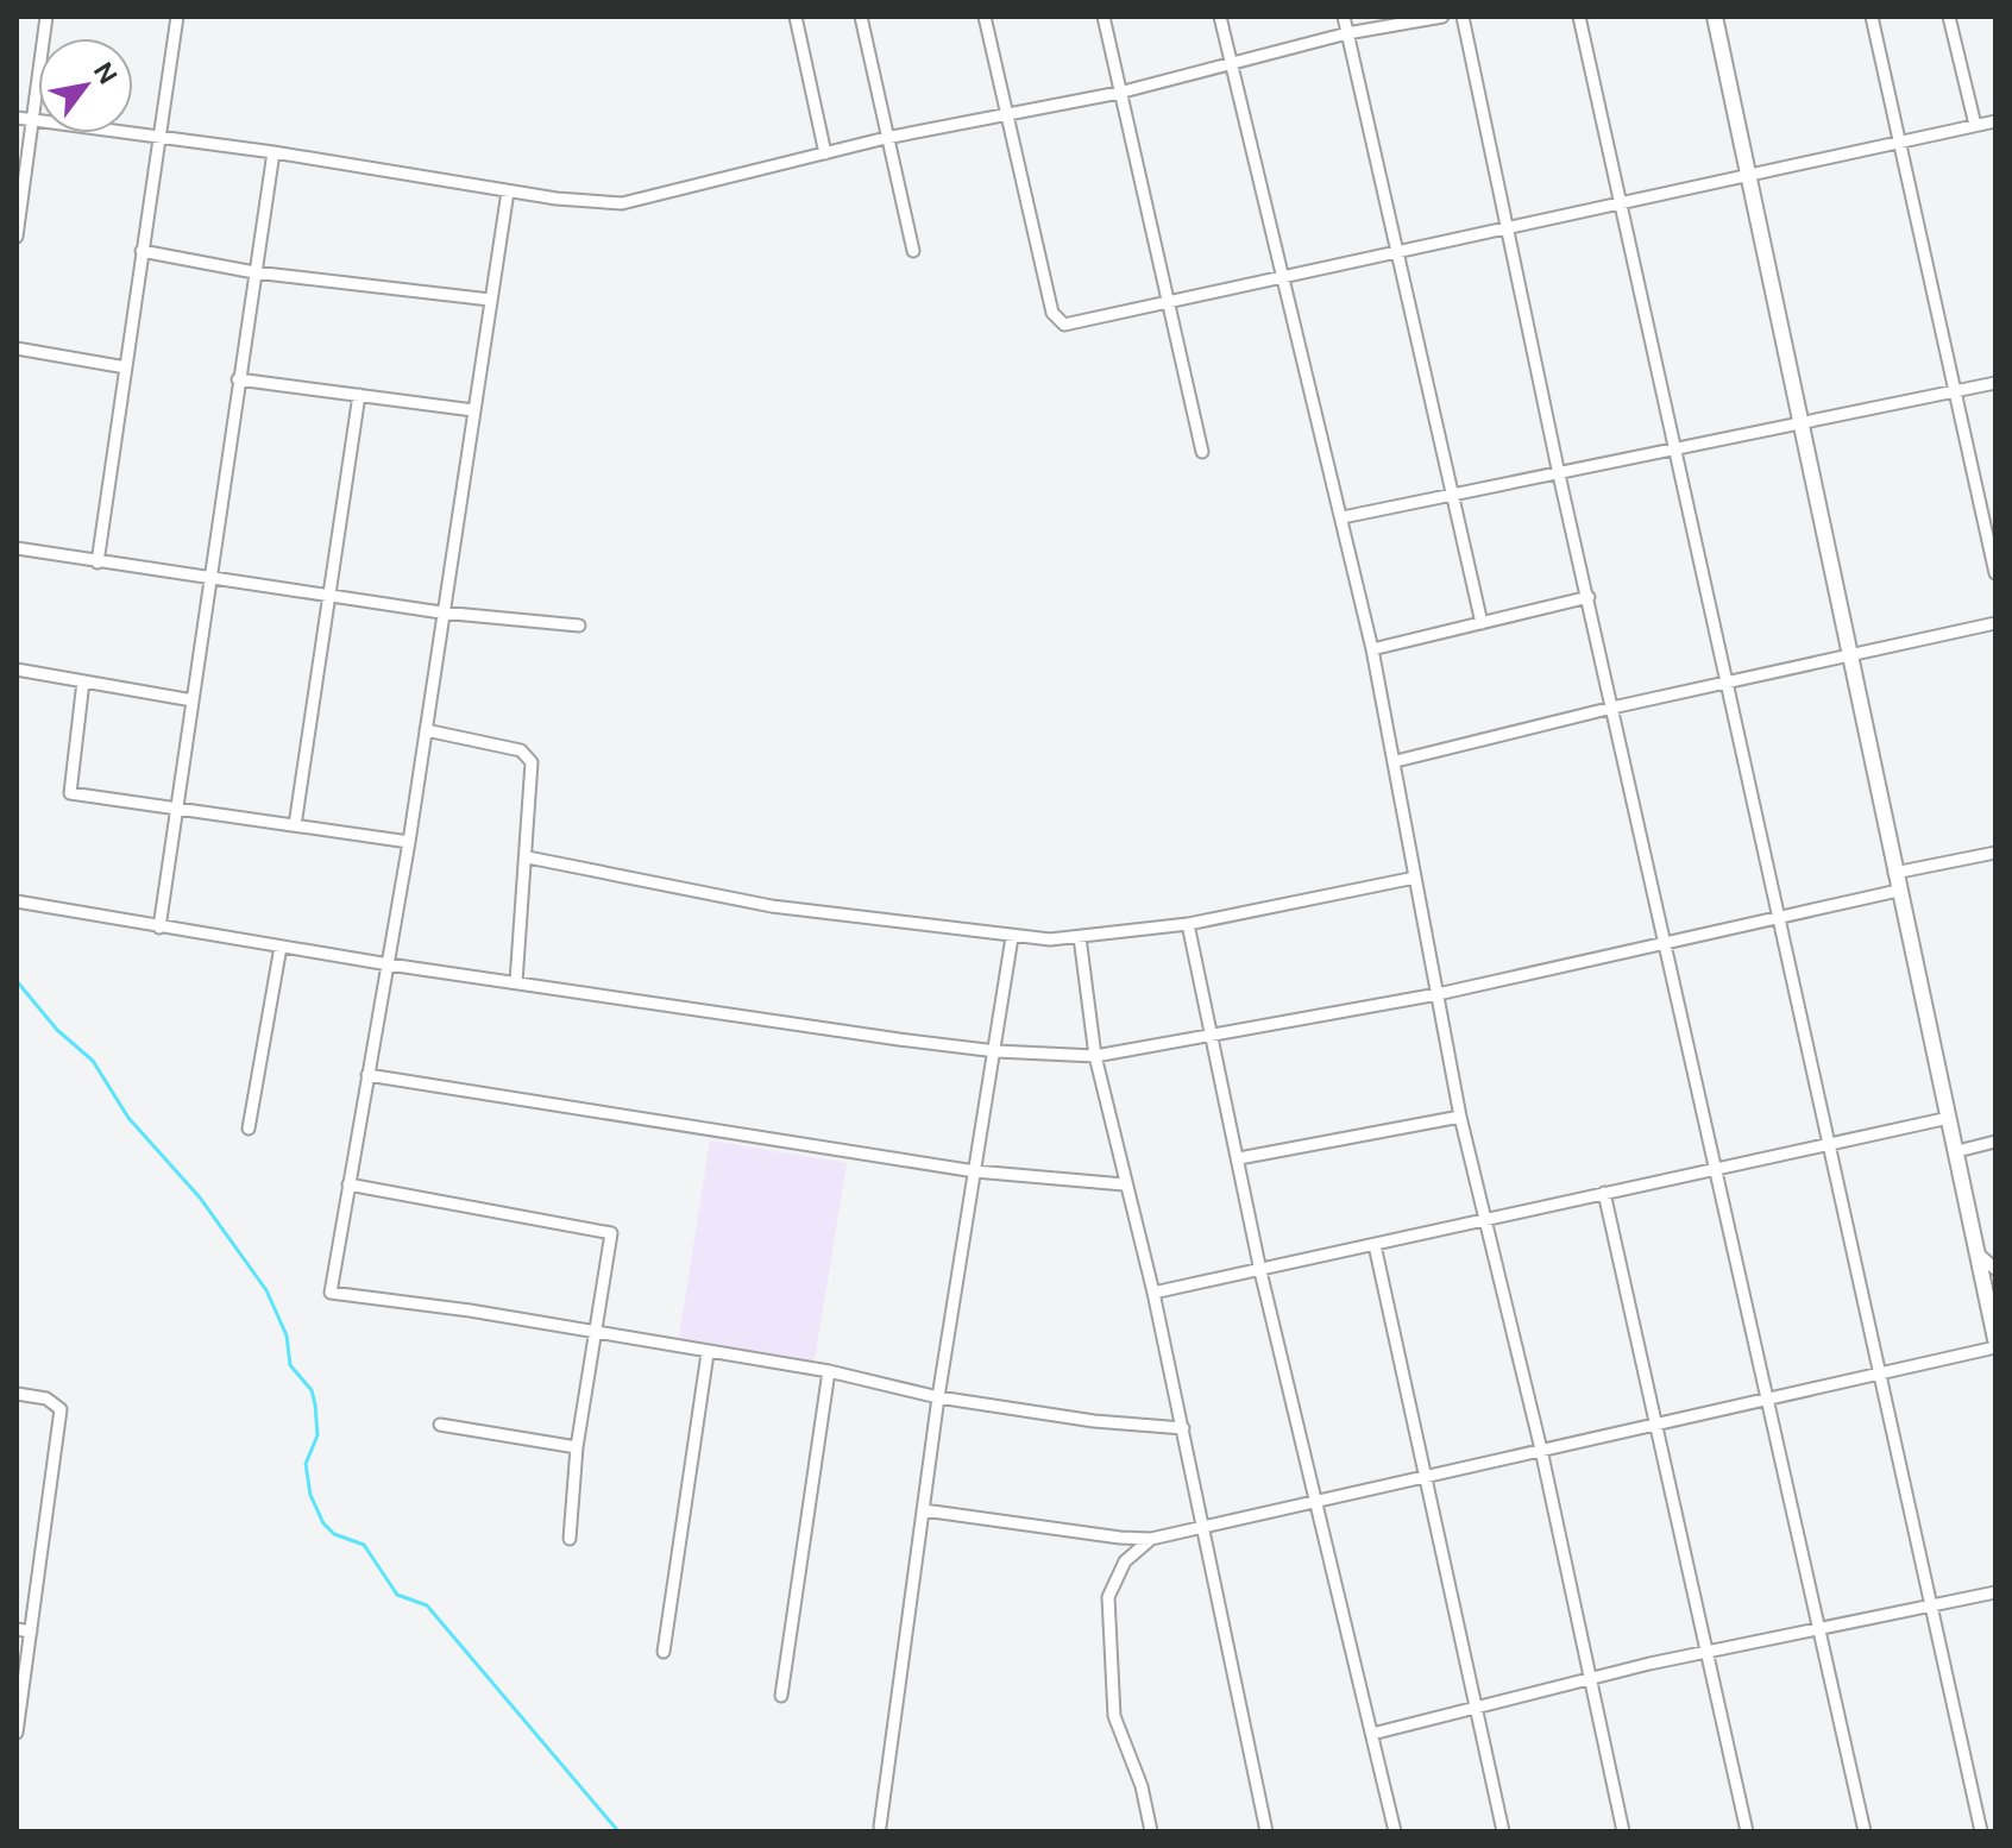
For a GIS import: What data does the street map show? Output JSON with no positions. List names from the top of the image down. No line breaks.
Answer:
{"north":"top right"}
